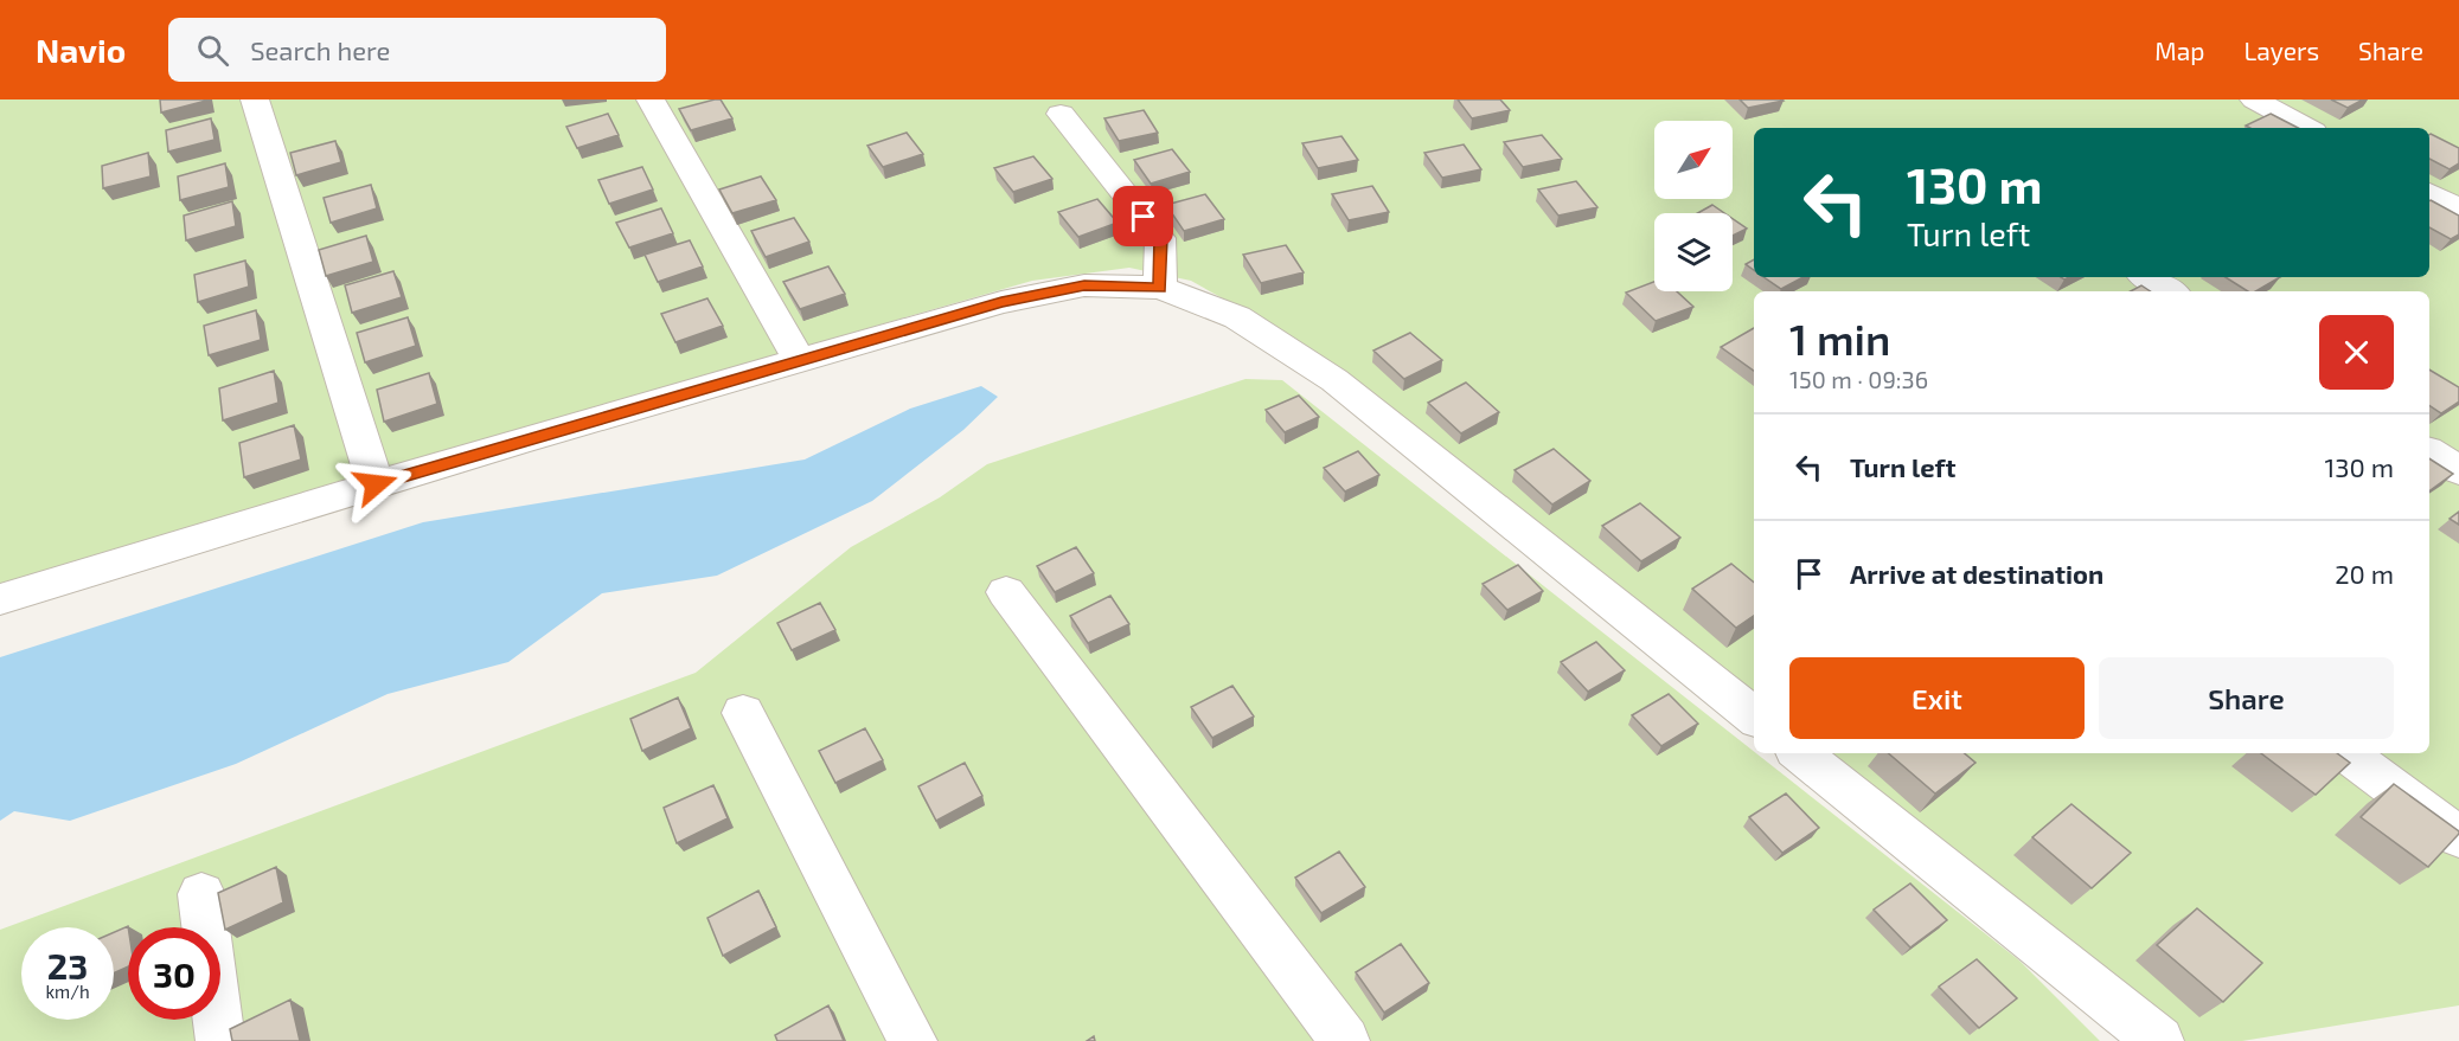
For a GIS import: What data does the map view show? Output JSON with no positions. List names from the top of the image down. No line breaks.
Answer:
{"north":"top right","page":{"header":"Navio","search":"Search here","nav":["Map","Layers","Share"],"turn":["130 m","Turn left"],"heading":["1 min","150 m · 09:36"],"list":[{"name":"Turn left","value":"130 m"},{"name":"Arrive at destination","value":"20 m"}],"buttons":["Exit","Share"],"speed":"23 km/h","limit":"30"}}
